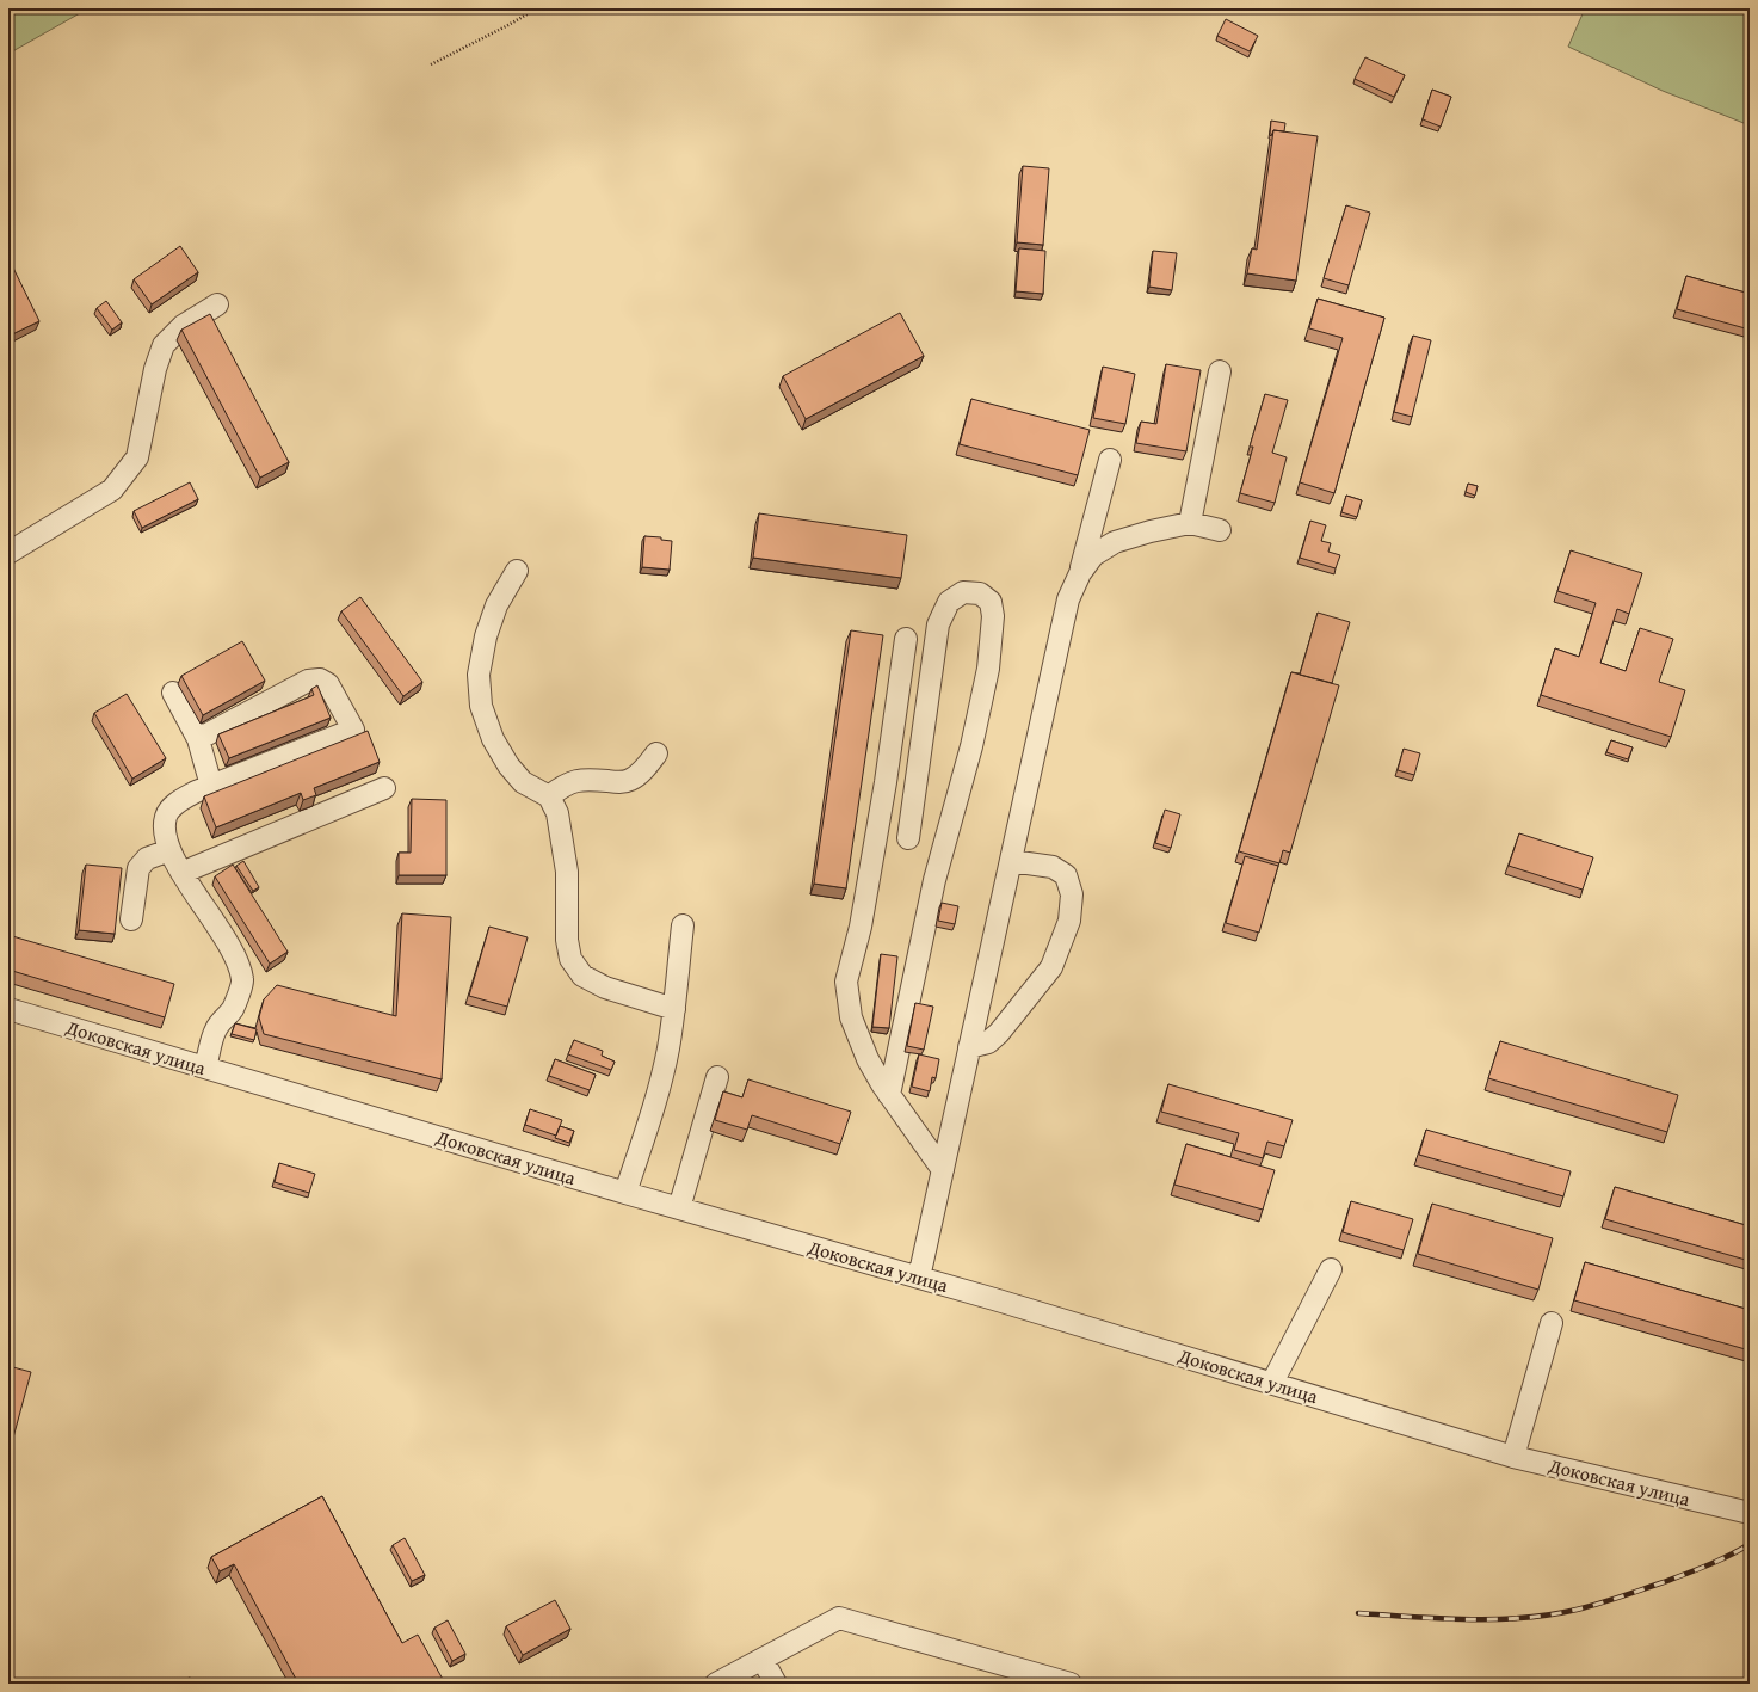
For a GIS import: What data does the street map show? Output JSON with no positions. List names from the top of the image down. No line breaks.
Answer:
{"streets":{"street":["Доковская улица"]}}
